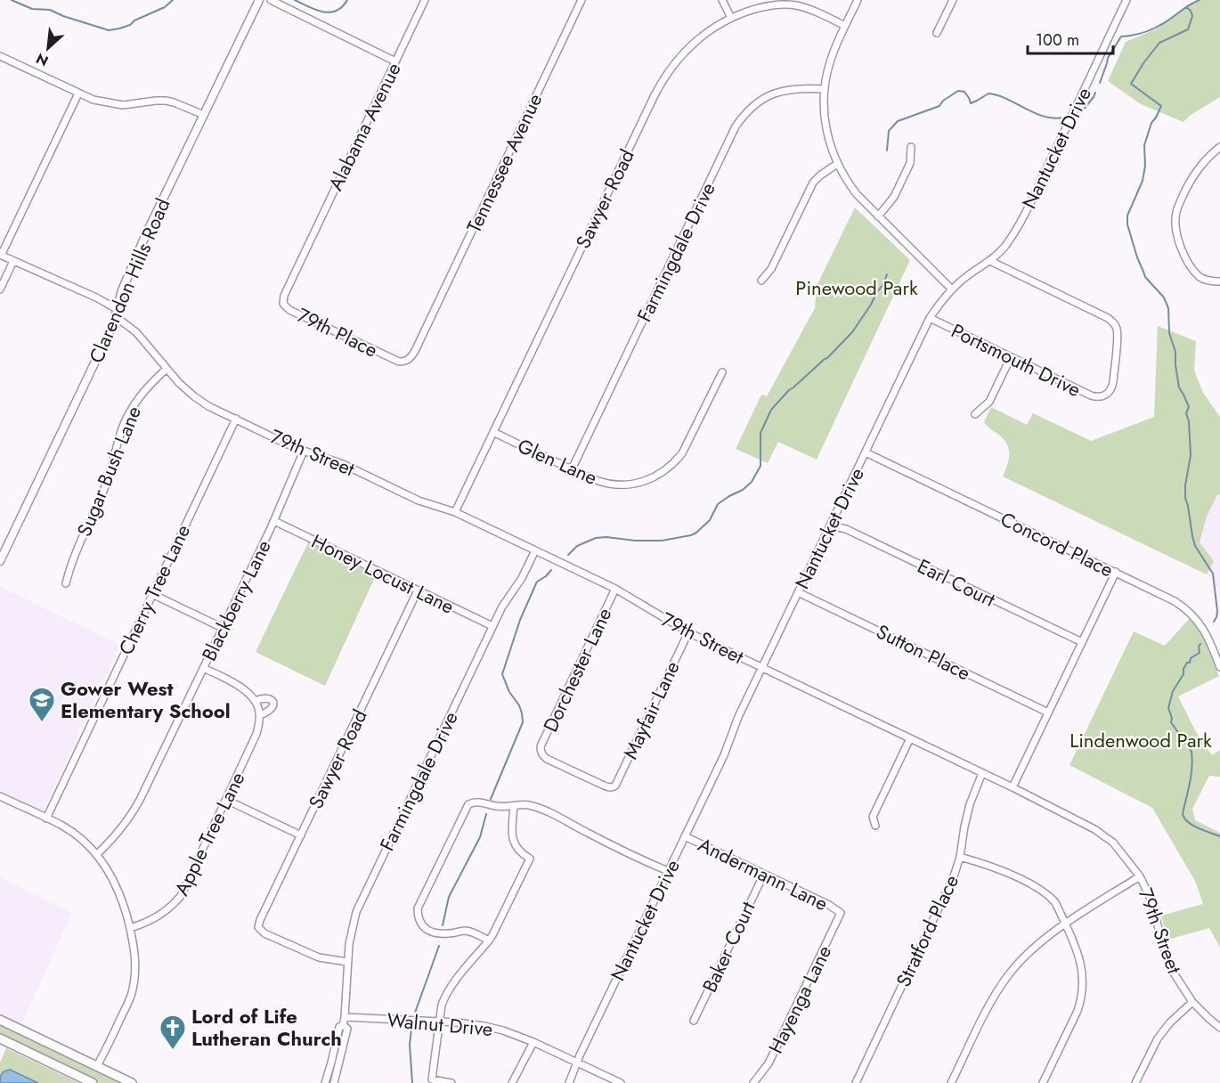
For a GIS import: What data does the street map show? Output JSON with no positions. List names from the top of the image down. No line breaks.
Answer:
{"streets":{"street":["Alabama Avenue","Nantucket Drive","Tennessee Avenue","Sawyer Road","Farmingdale Drive","Clarendon Hills Road","79th Place","Portsmouth Drive","79th Street","Glen Lane","Sugar Bush Lane","Concord Place","Honey Locust Lane","Earl Court","Cherry Tree Lane","Blackberry Lane","Sutton Place","Dorchester Lane","Mayfair Lane","Apple Tree Lane","Andermann Lane","Stratford Place","Baker Court","Hayenga Lane","Walnut Drive"]},"crossings":[["Alabama Avenue","79th Place"],["Nantucket Drive","Portsmouth Drive"],["Nantucket Drive","79th Street"],["Nantucket Drive","Concord Place"],["Nantucket Drive","Earl Court"],["Nantucket Drive","Sutton Place"],["Nantucket Drive","Andermann Lane"],["Nantucket Drive","Walnut Drive"],["Tennessee Avenue","79th Place"],["Sawyer Road","Farmingdale Drive"],["Sawyer Road","79th Street"],["Sawyer Road","Glen Lane"],["Sawyer Road","Honey Locust Lane"],["Farmingdale Drive","79th Street"],["Farmingdale Drive","Glen Lane"],["Farmingdale Drive","Honey Locust Lane"],["Farmingdale Drive","Walnut Drive"],["Clarendon Hills Road","79th Street"],["79th Street","Sugar Bush Lane"],["79th Street","Cherry Tree Lane"],["79th Street","Blackberry Lane"],["79th Street","Dorchester Lane"],["79th Street","Mayfair Lane"],["79th Street","Stratford Place"],["Honey Locust Lane","Blackberry Lane"],["Blackberry Lane","Apple Tree Lane"],["Dorchester Lane","Mayfair Lane"],["Andermann Lane","Baker Court"],["Andermann Lane","Hayenga Lane"]],"parks":["Pinewood Park","Lindenwood Park"],"places":{"school or university":["Gower West Elementary School"],"church":["Lord of Life Lutheran Church"]},"scale_bar":"100 m","north":"bottom left"}
